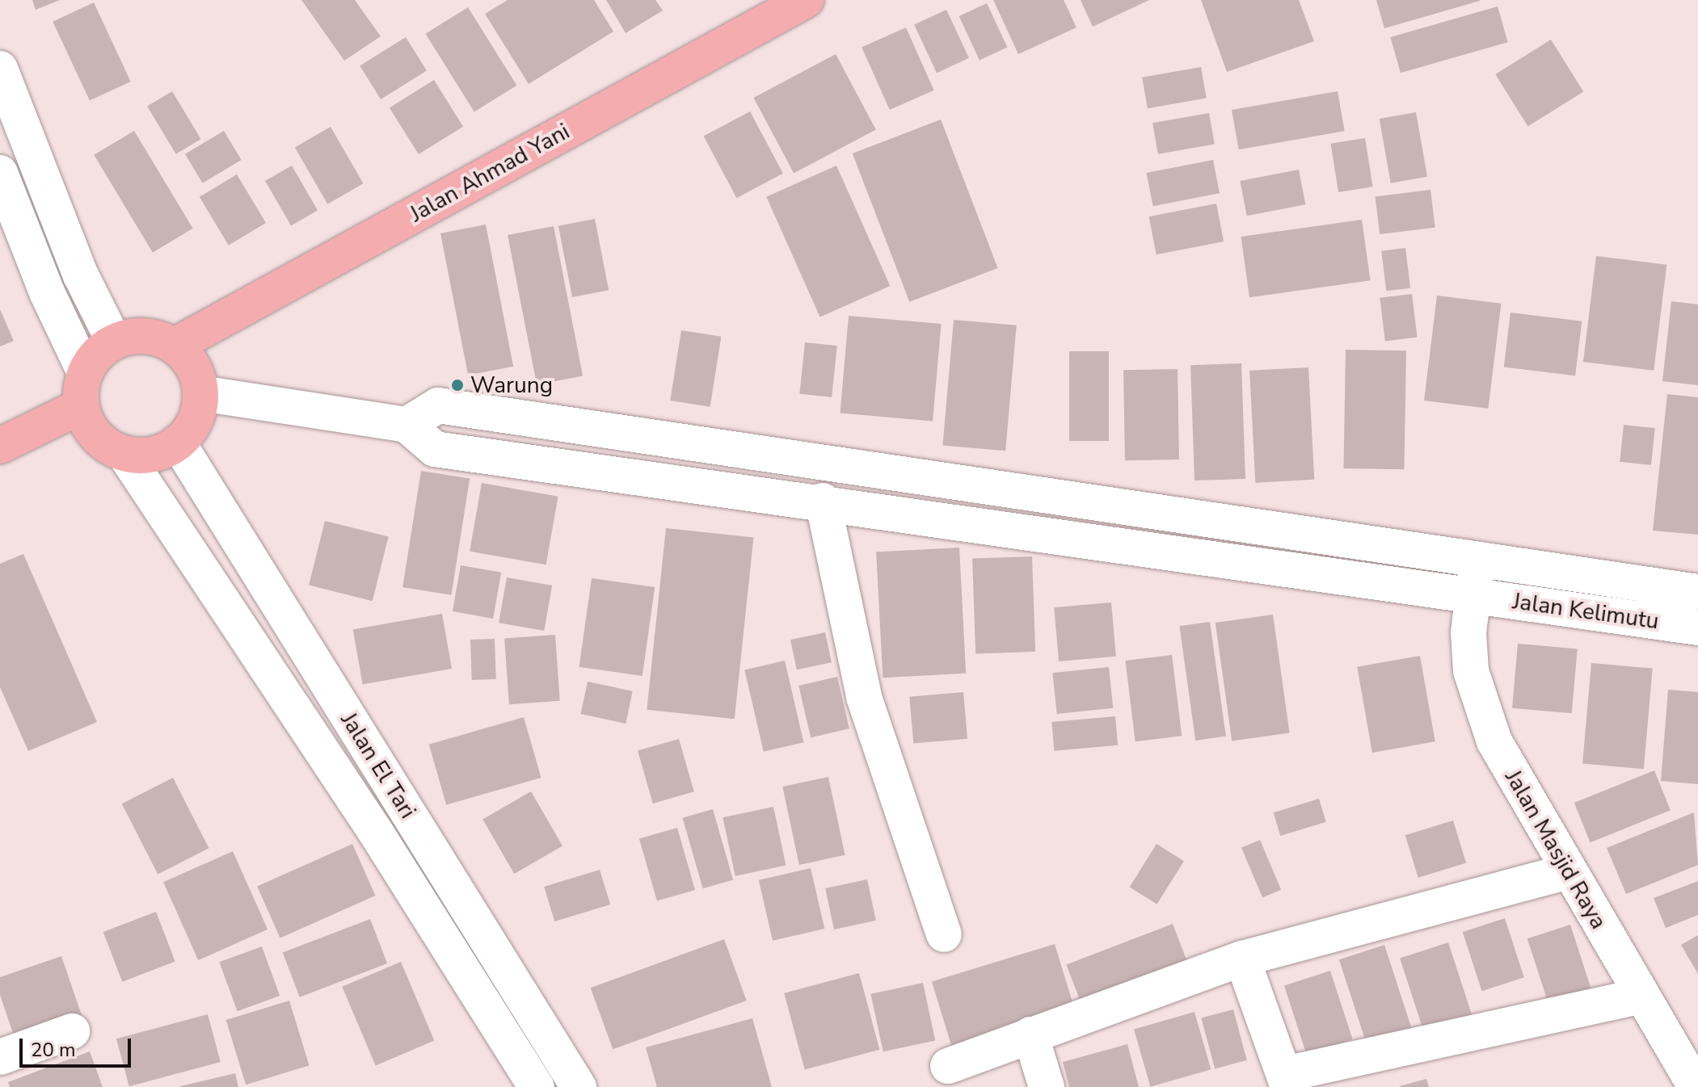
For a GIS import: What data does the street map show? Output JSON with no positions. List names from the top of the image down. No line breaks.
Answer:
{"streets":{"highway":["Jalan Ahmad Yani"],"street":["Jalan Kelimutu","Jalan El Tari","Jalan Masjid Raya"]},"crossings":[["Jalan Ahmad Yani","Jalan El Tari"],["Jalan Kelimutu","Jalan Masjid Raya"]],"places":["Warung"],"scale_bar":"20 m"}
